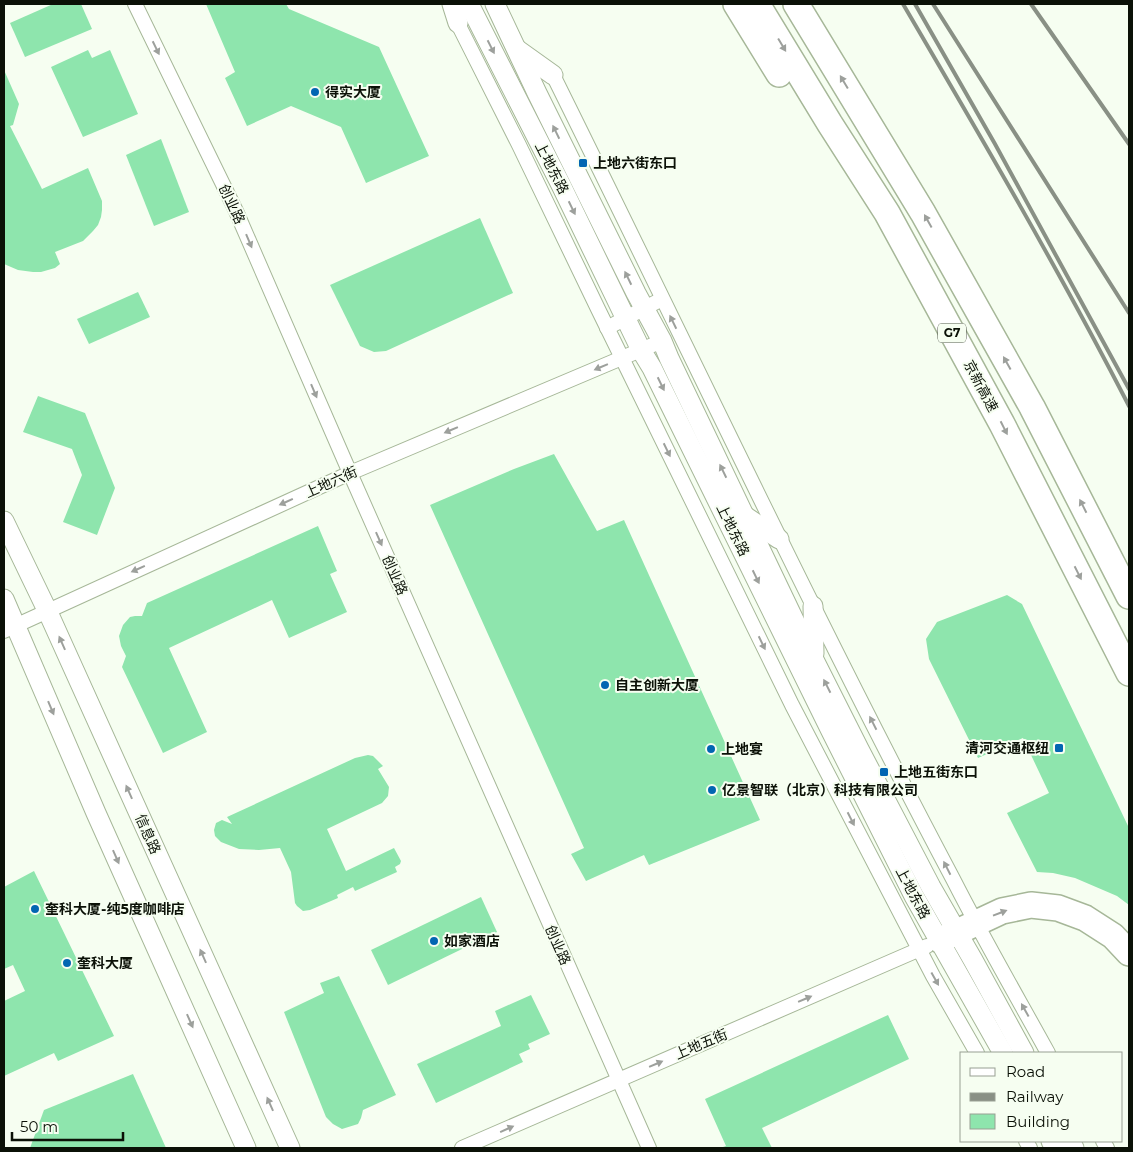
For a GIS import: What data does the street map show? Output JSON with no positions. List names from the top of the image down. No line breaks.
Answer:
{"streets":{"highway":["G7","京新高速"],"main road":["上地东路","信息路"],"street":["创业路","上地六街","上地五街"]},"crossings":[["上地东路","上地六街"],["上地东路","上地五街"],["创业路","上地六街"],["创业路","上地五街"],["上地六街","信息路"]],"one_way":["创业路","上地六街","上地五街"],"places":{"other":["得实大厦","自主创新大厦","上地宴","亿景智联（北京）科技有限公司","奎科大厦-纯5度咖啡店","如家酒店","奎科大厦"],"transit":["上地六街东口","清河交通枢纽","上地五街东口"]},"legend":["Road","Railway","Building"],"scale_bar":"50 m"}
